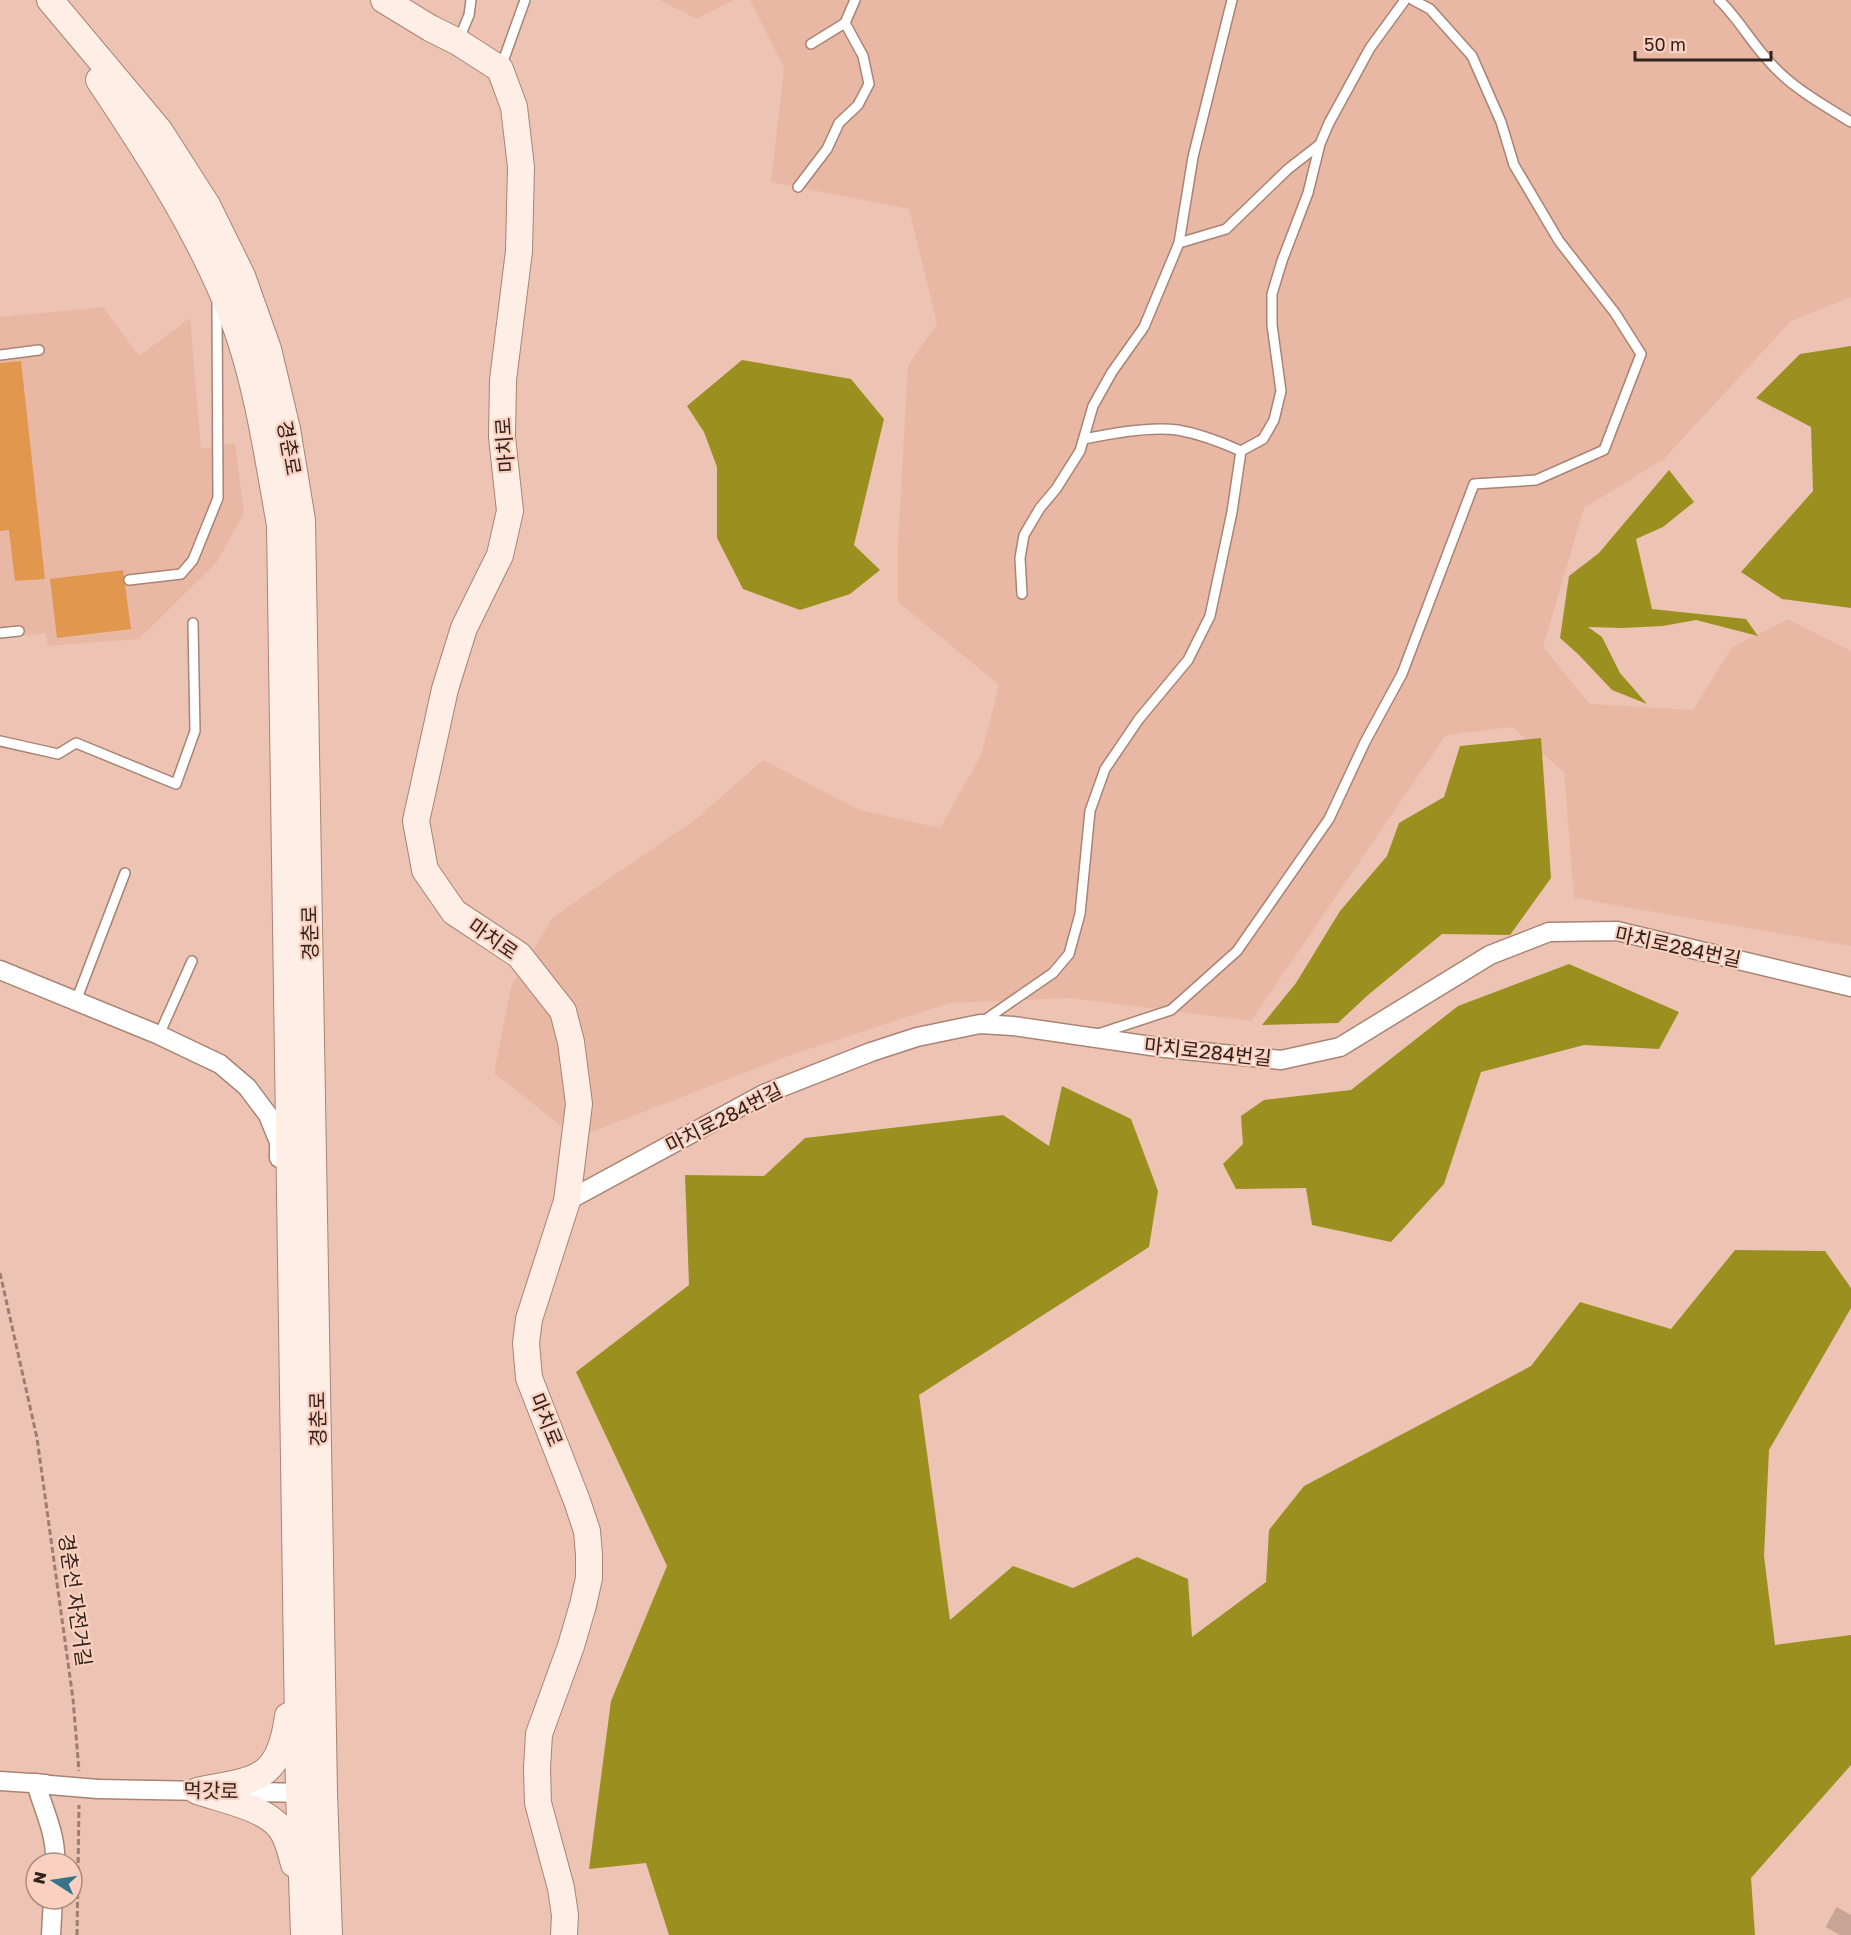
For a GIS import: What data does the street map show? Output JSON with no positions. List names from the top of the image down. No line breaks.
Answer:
{"streets":{"street":["마치로","경춘로","마치로284번길","먹갓로"],"path":["경춘선 자전거길"]},"crossings":[["마치로","마치로284번길"],["경춘로","먹갓로"]],"scale_bar":"50 m","north":"left"}
